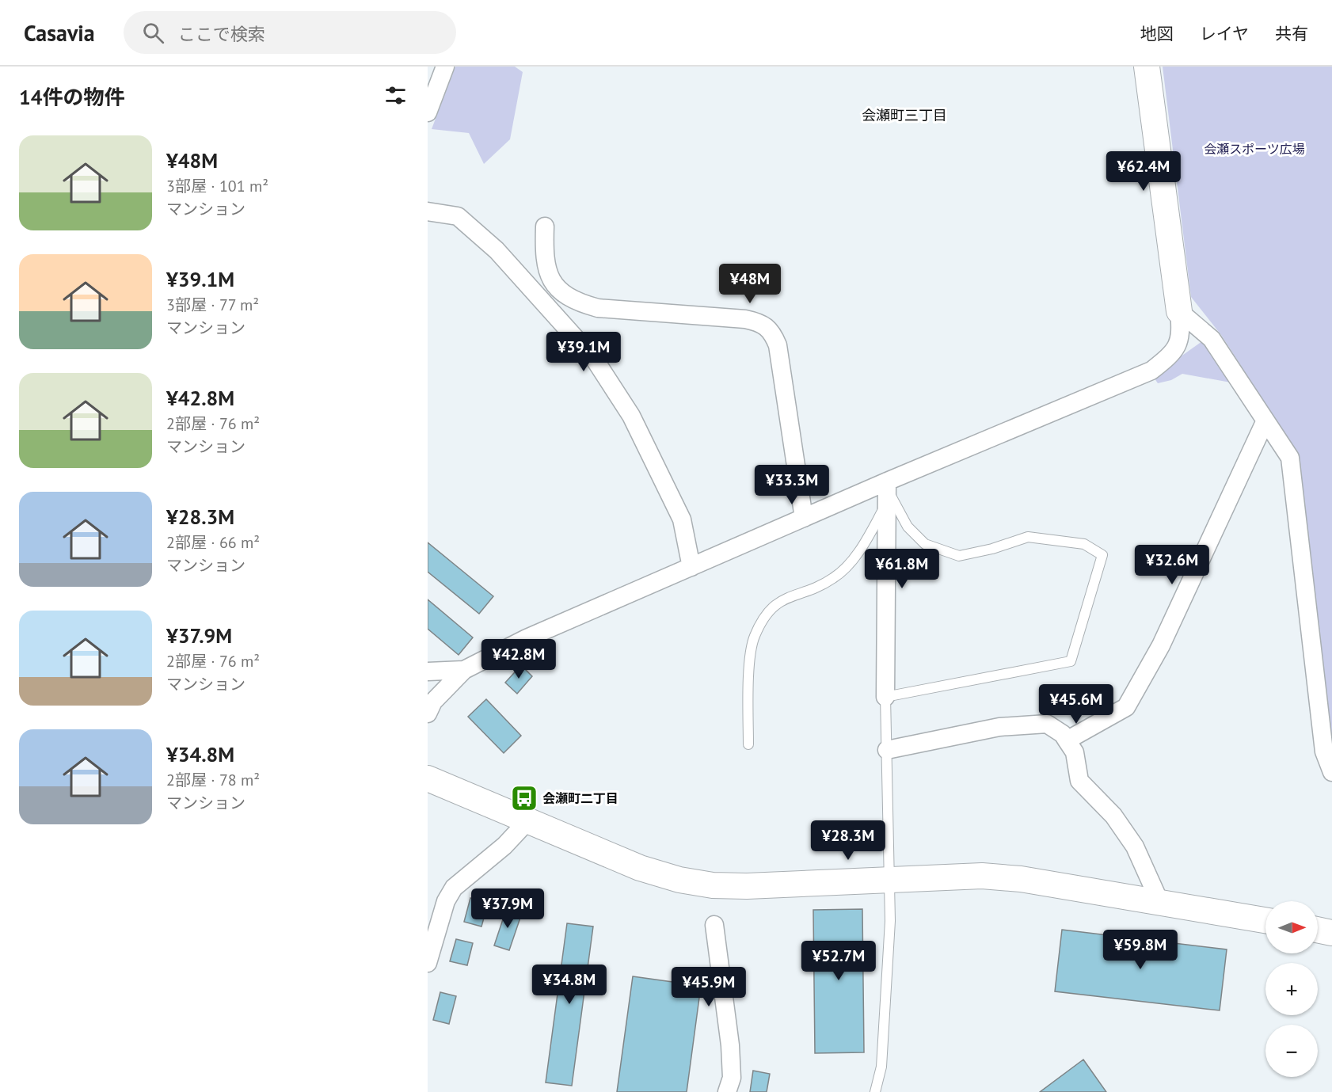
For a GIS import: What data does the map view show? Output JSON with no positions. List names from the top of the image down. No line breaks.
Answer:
{"districts":["会瀬町三丁目"],"parks":["会瀬スポーツ広場"],"places":{"bus stop":["会瀬町二丁目"]},"north":"right","page":{"header":"Casavia","search":"ここで検索","nav":["地図","レイヤ","共有"],"heading":"14件の物件","list":[{"name":"¥48M","note":"3部屋 · 101 m² · マンション"},{"name":"¥39.1M","note":"3部屋 · 77 m² · マンション"},{"name":"¥42.8M","note":"2部屋 · 76 m² · マンション"},{"name":"¥28.3M","note":"2部屋 · 66 m² · マンション"},{"name":"¥37.9M","note":"2部屋 · 76 m² · マンション"},{"name":"¥34.8M","note":"2部屋 · 78 m² · マンション"}],"price":["¥62.4M","¥48M","¥39.1M","¥33.3M","¥32.6M","¥61.8M","¥42.8M","¥45.6M","¥28.3M","¥37.9M","¥59.8M","¥52.7M","¥34.8M","¥45.9M"],"map_buttons":["+","−"]}}
